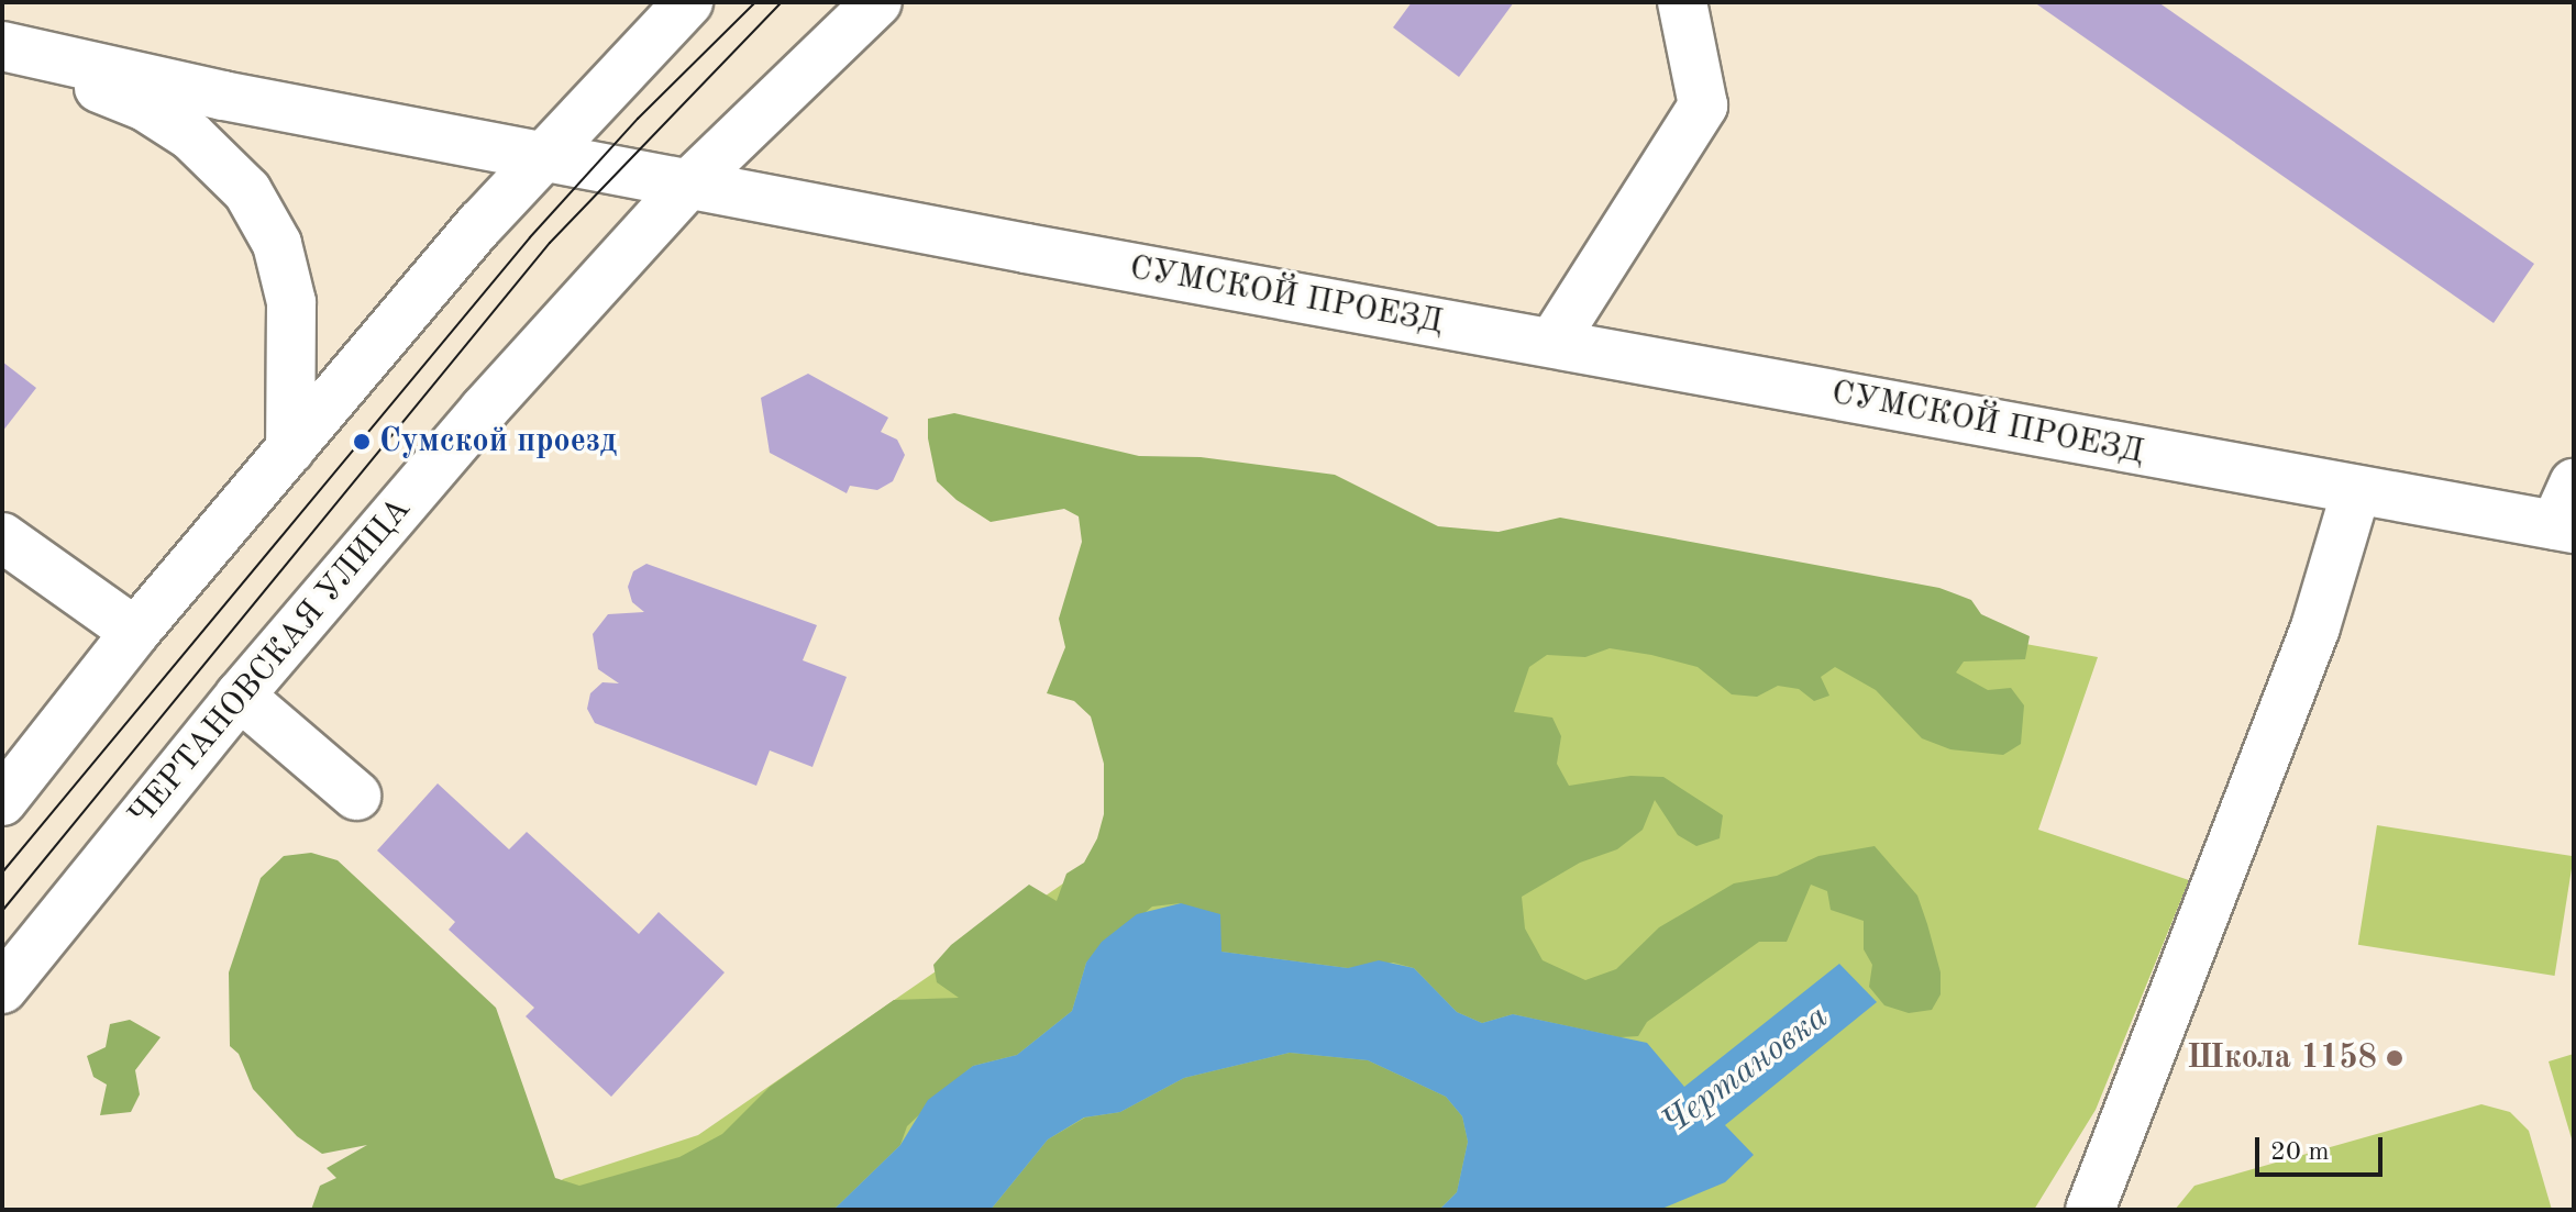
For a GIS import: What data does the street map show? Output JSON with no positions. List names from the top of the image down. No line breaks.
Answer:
{"streets":{"street":["СУМСКОЙ ПРОЕЗД","ЧЕРТАНОВСКАЯ УЛИЦА"]},"crossings":[["СУМСКОЙ ПРОЕЗД","ЧЕРТАНОВСКАЯ УЛИЦА"]],"water":["Чертановка"],"places":["Сумской проезд","Школа 1158"],"scale_bar":"20 m"}
